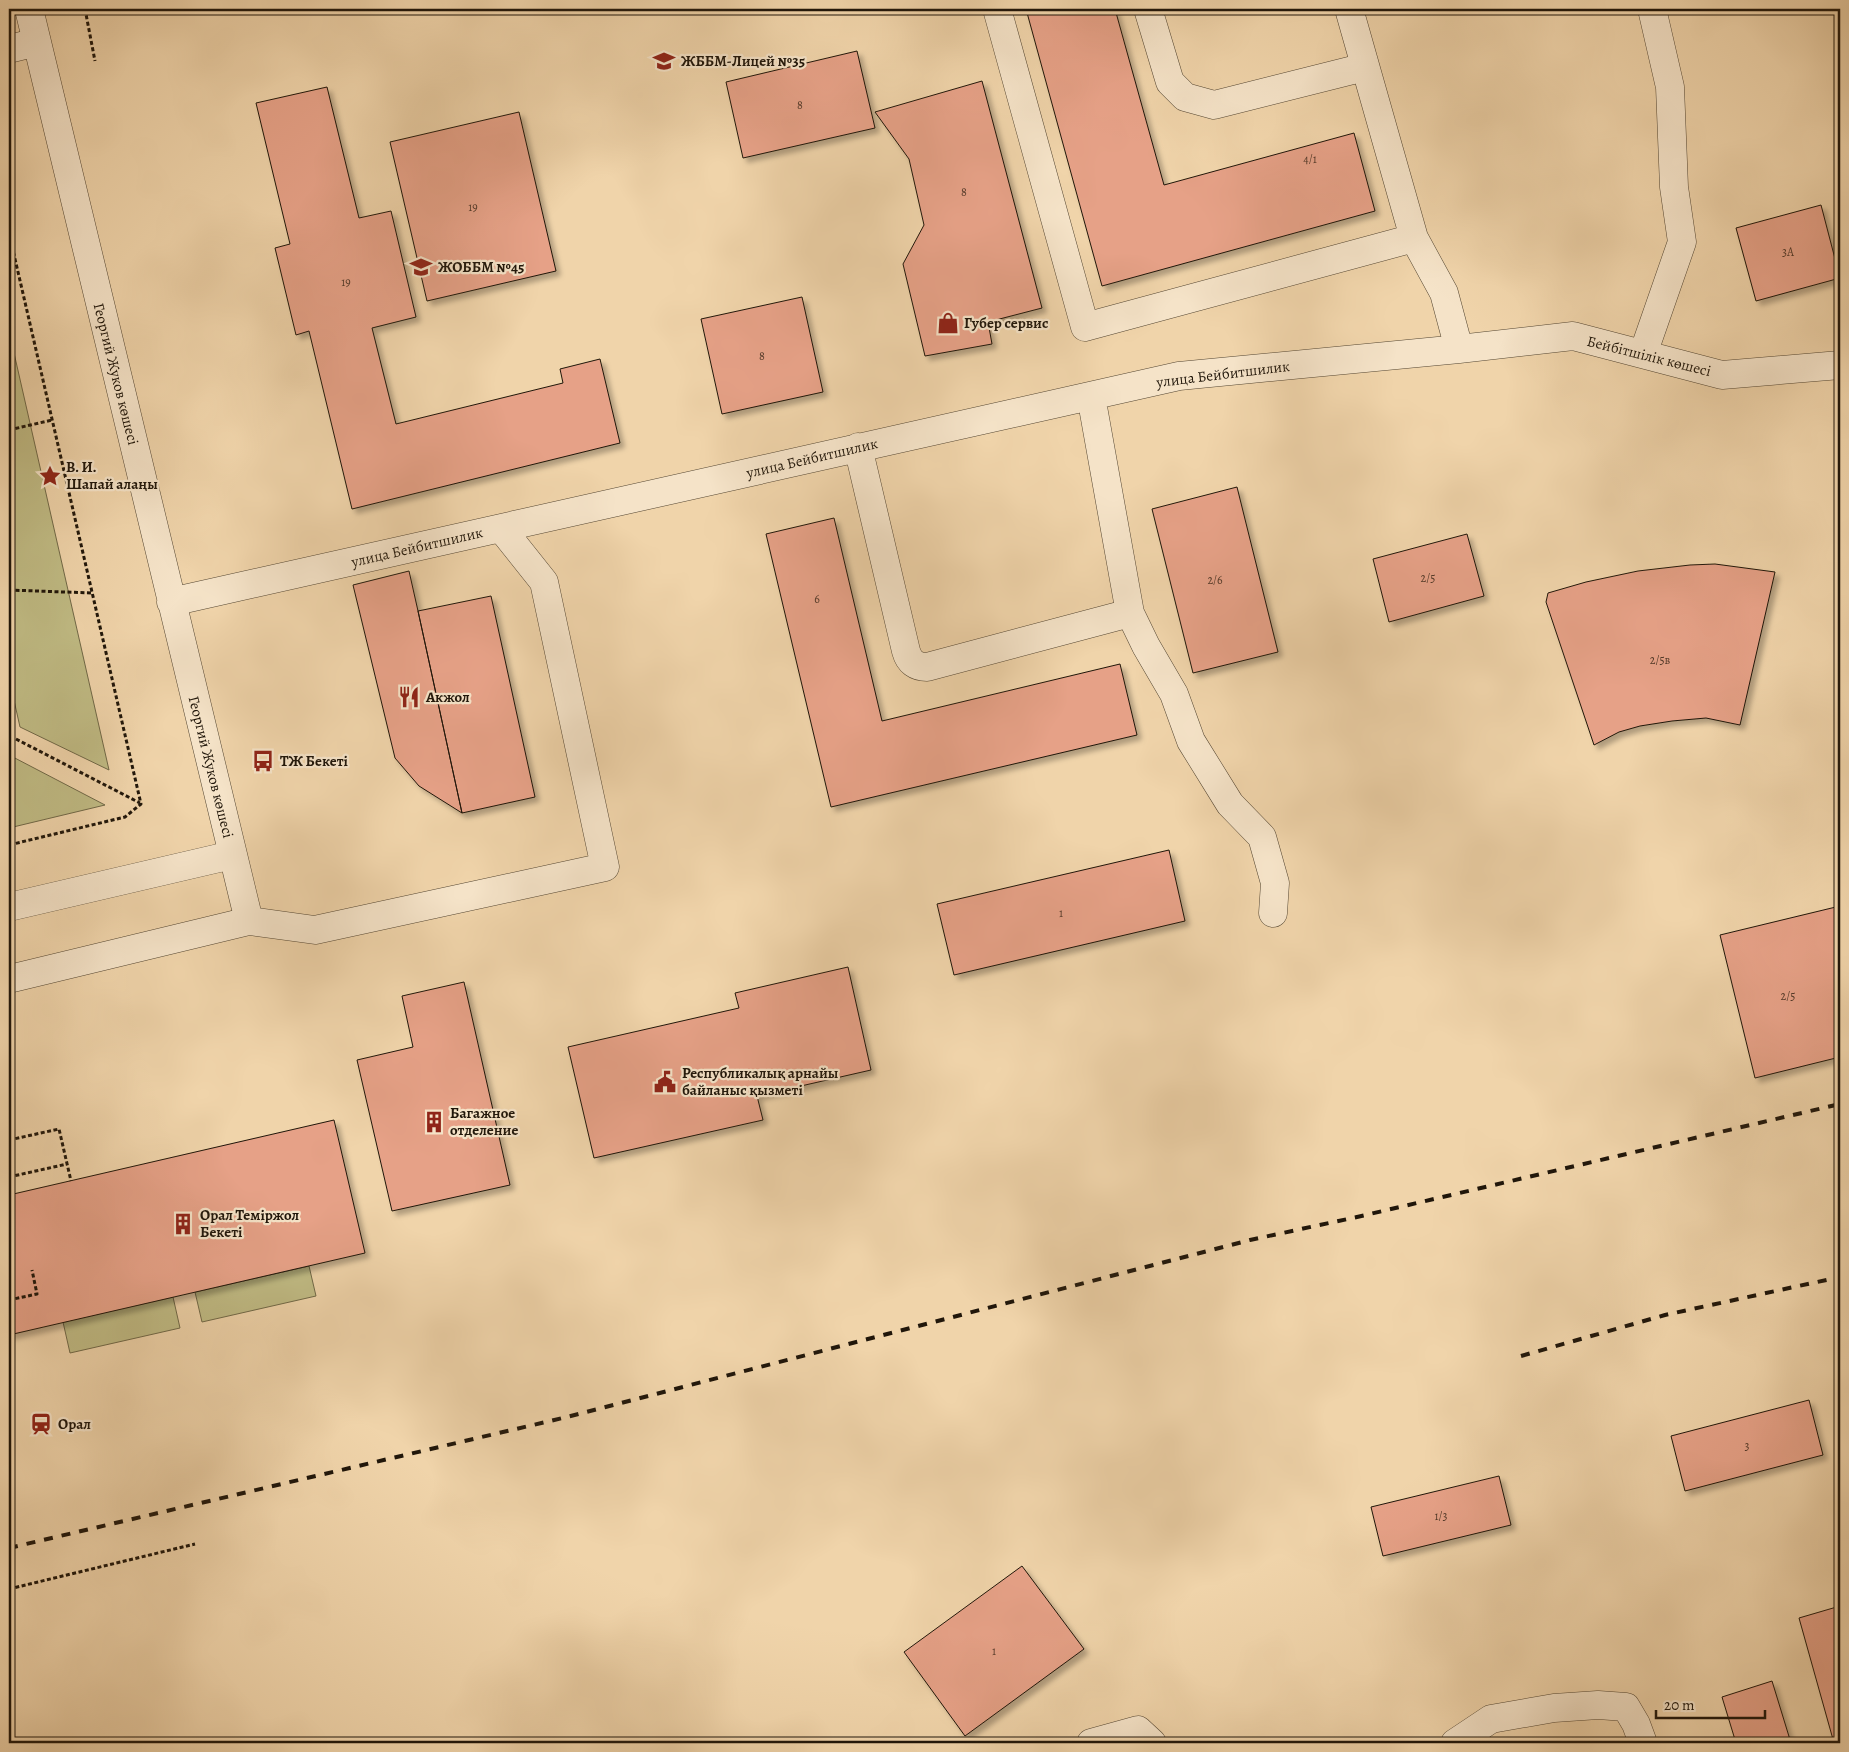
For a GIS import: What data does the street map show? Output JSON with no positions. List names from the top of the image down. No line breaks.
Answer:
{"streets":{"street":["Бейбітшілік көшесі","Георгий Жуков көшесі","улица Бейбитшилик"]},"crossings":[["Бейбітшілік көшесі","улица Бейбитшилик"],["Георгий Жуков көшесі","улица Бейбитшилик"]],"places":{"school or university":["ЖББМ-Лицей №35","ЖОББМ №45"],"shop":["Губер сервис"],"place":["В. И. Шапай алаңы"],"restaurant":["Акжол"],"bus stop":["ТЖ Бекеті"],"public building":["Республикалық арнайы байланыс қызметі"],"building":["Багажное отделение","Орал Теміржол Бекеті"],"station":["Орал"]},"house_numbers":["8","4/1","8","19","3А","19","8","2/5","2/6","6","2/5в","1","2/5","3","1/3","1"],"scale_bar":"20 m"}
